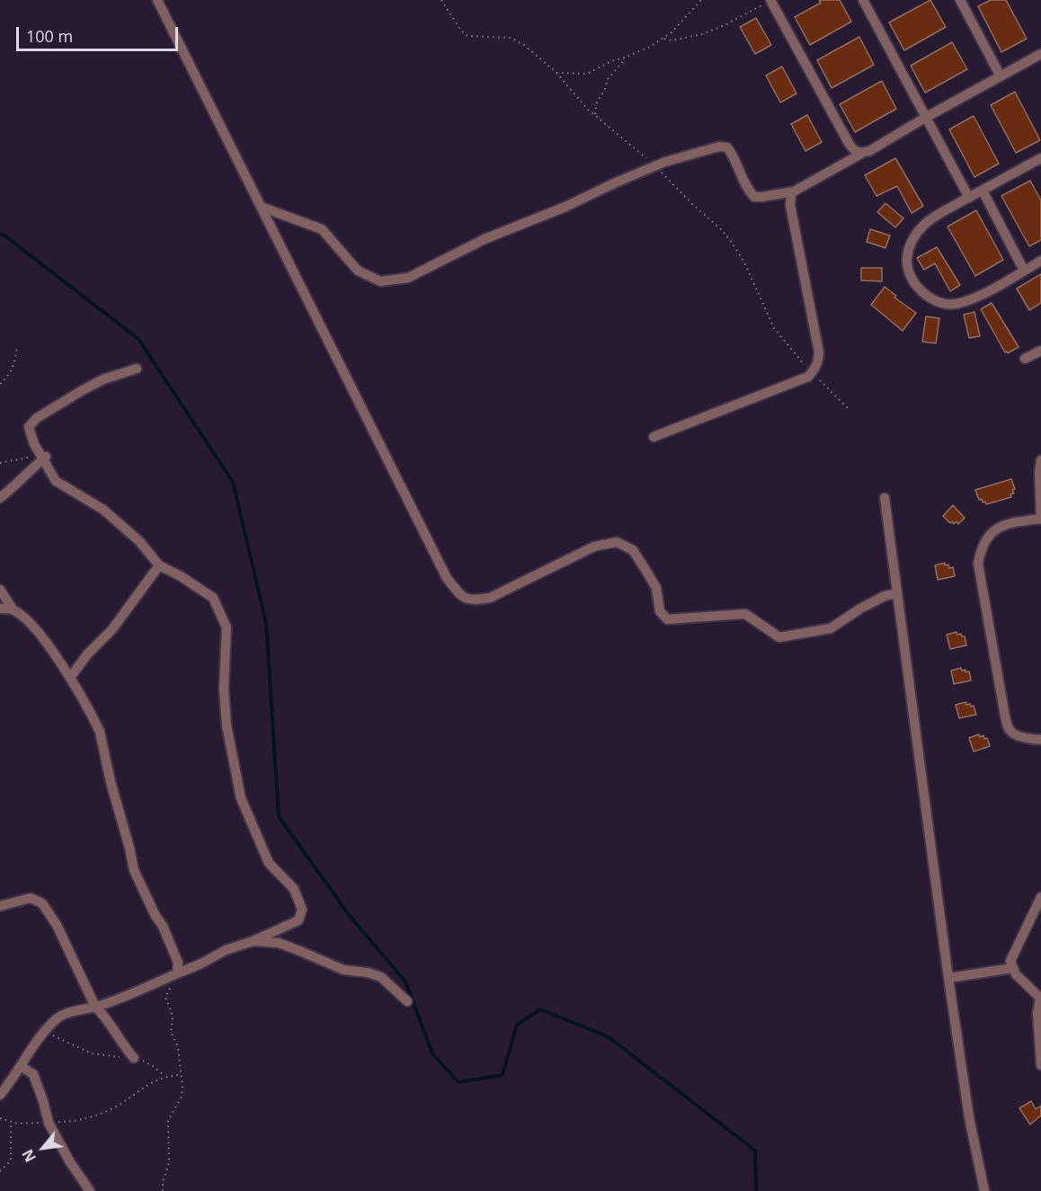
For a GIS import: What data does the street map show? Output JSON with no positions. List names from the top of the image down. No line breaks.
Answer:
{"scale_bar":"100 m","north":"bottom left"}
